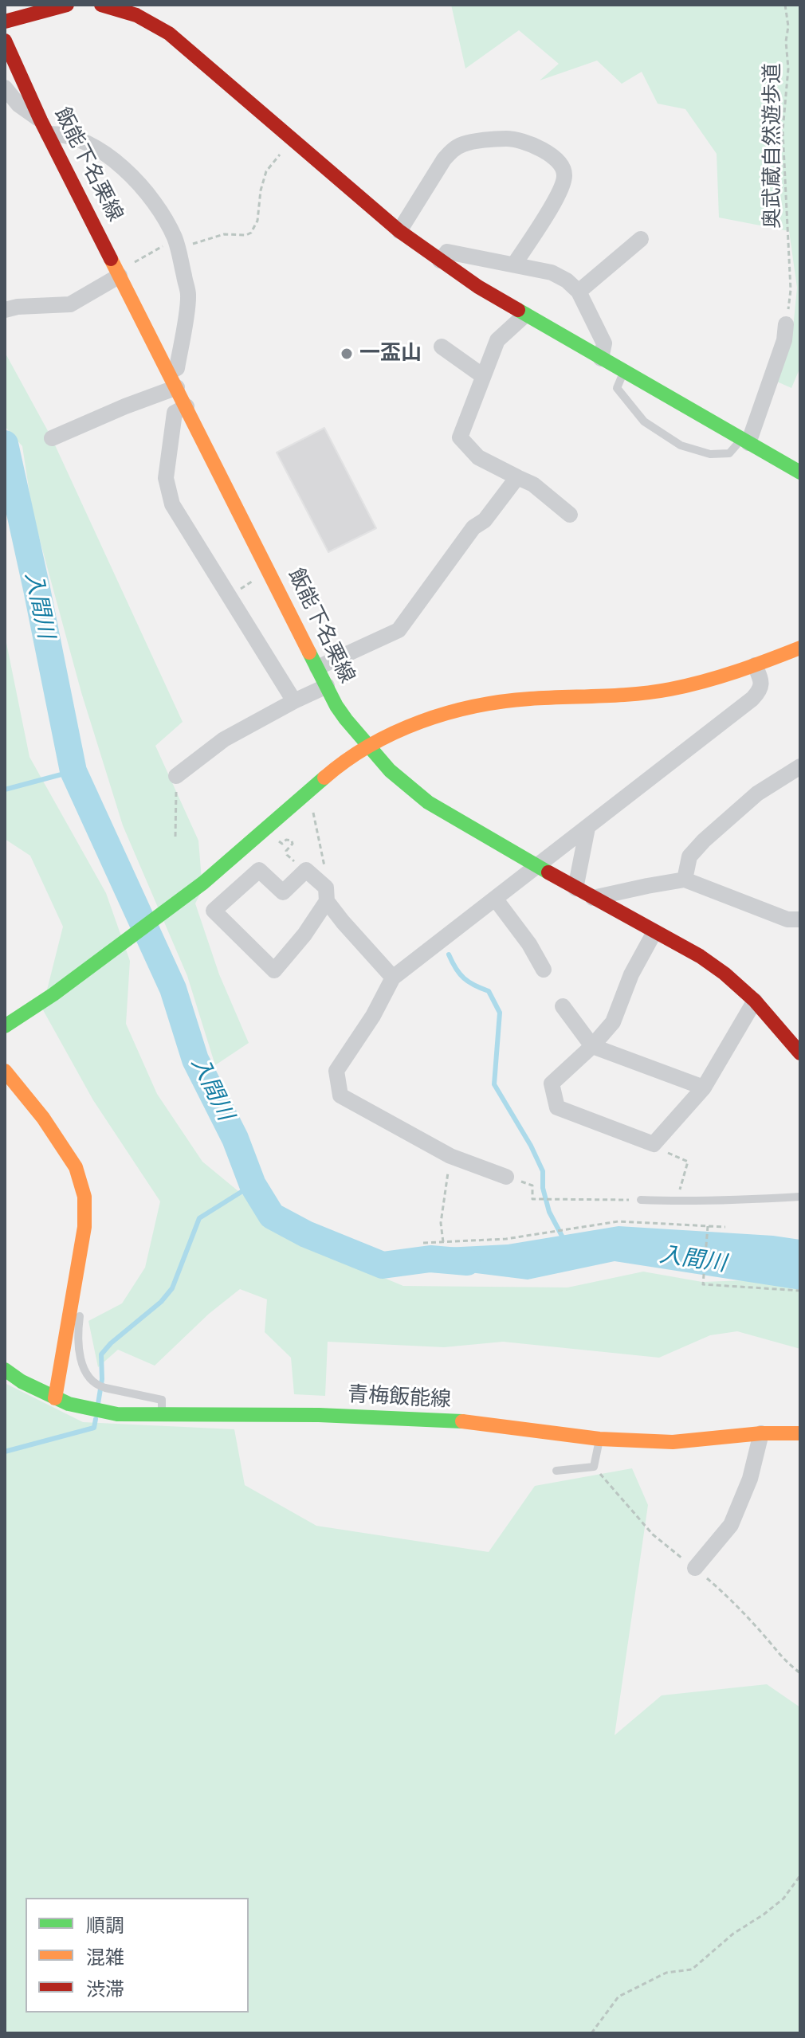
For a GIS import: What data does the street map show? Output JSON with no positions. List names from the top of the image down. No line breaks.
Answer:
{"streets":{"street":["飯能下名栗線","青梅飯能線"],"path":["奥武蔵自然遊歩道"]},"water":["入間川"],"places":["一盃山"],"legend":["順調","混雑","渋滞"]}
